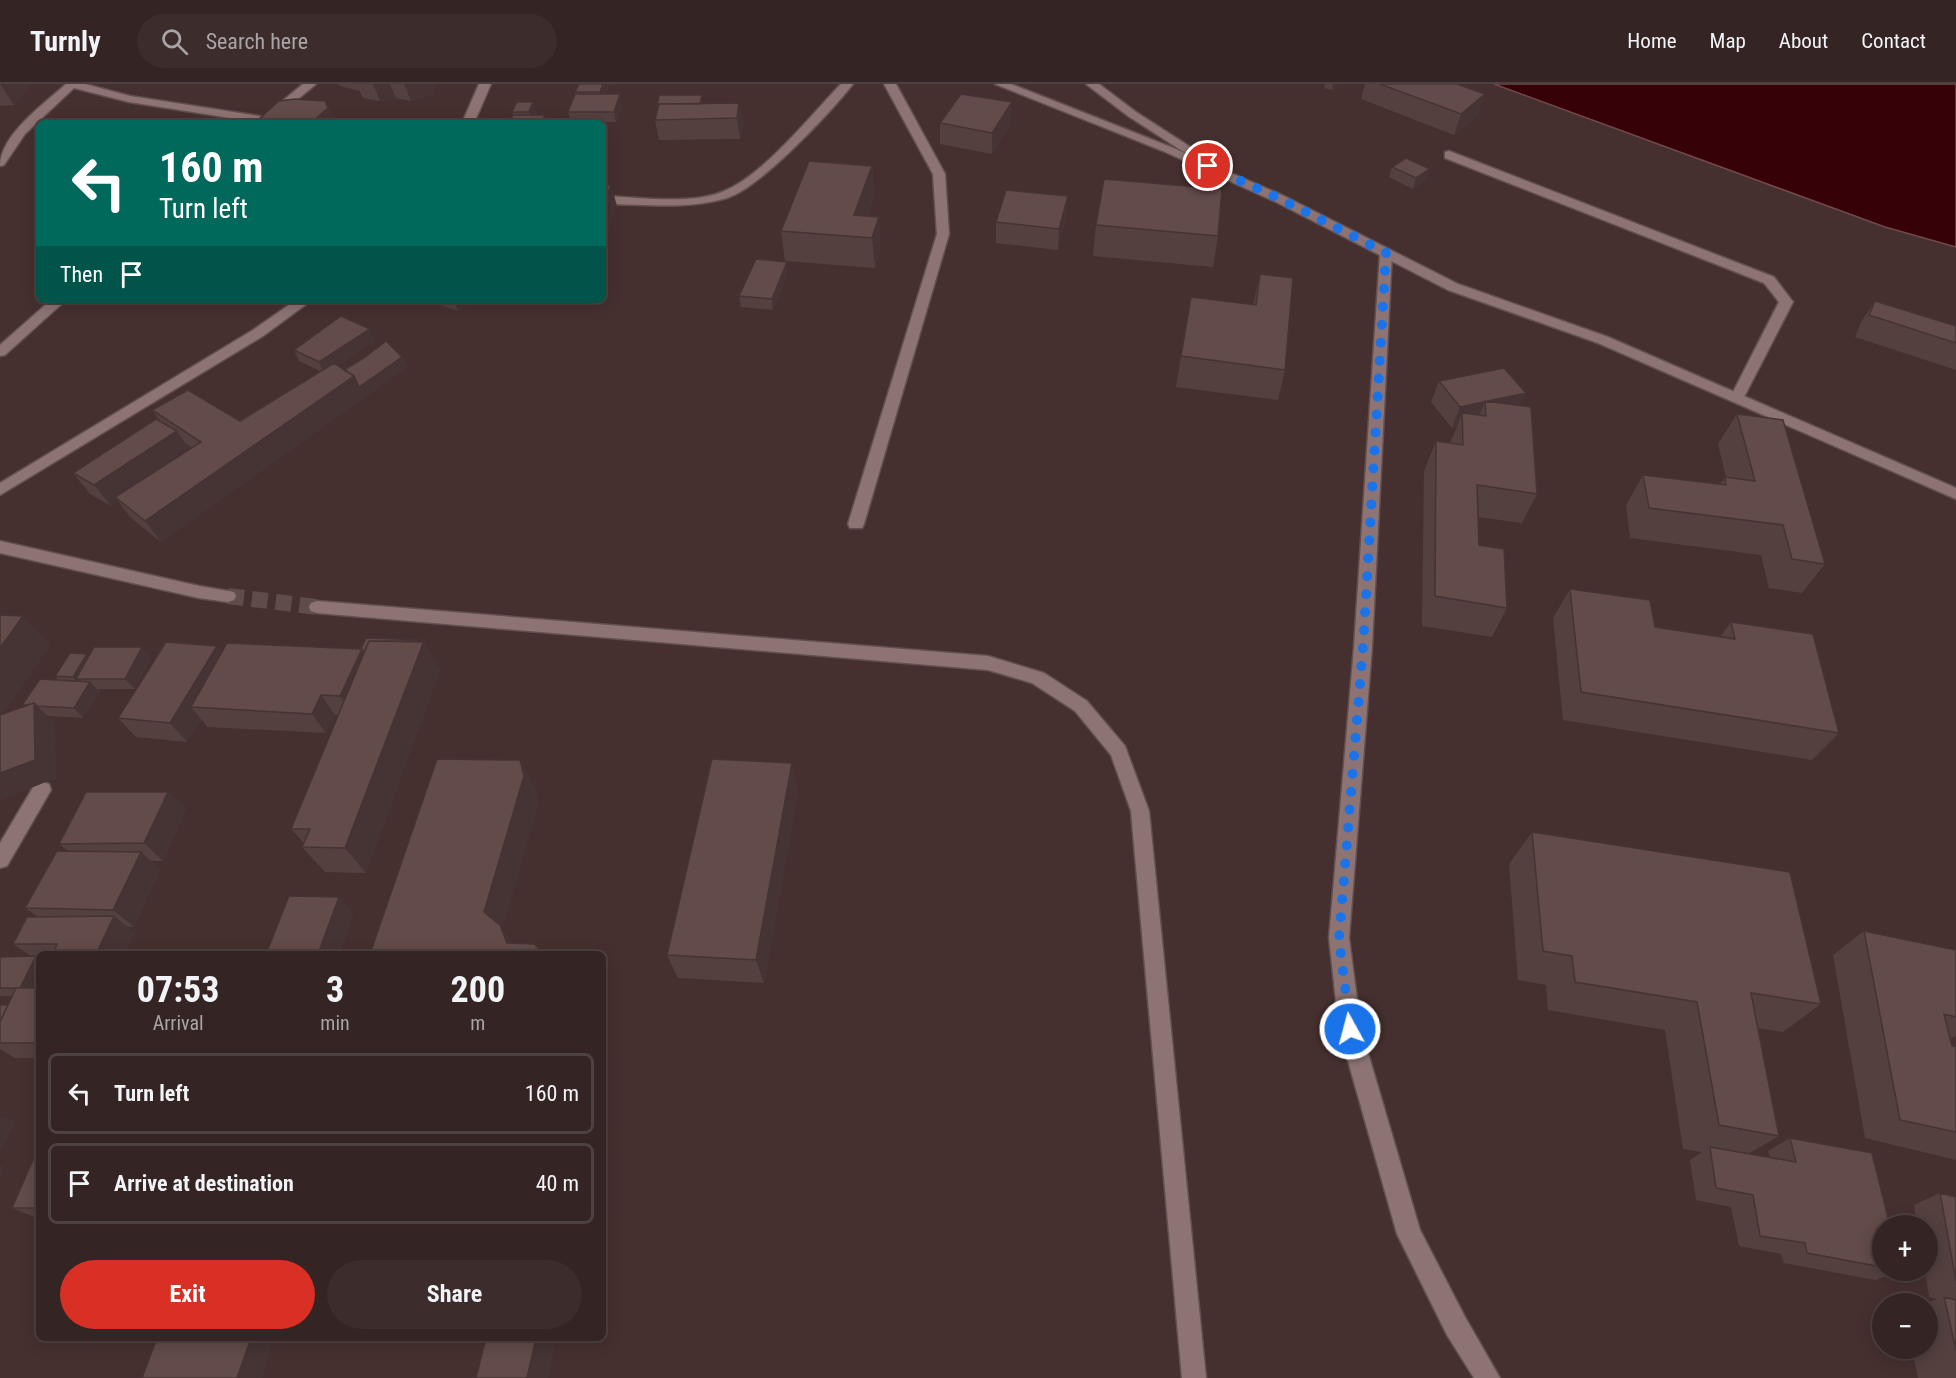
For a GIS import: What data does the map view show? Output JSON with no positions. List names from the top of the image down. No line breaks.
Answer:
{"page":{"header":"Turnly","search":"Search here","nav":["Home","Map","About","Contact"],"turn":["160 m","Turn left"],"then":"Then","eta":["07:53","Arrival","3","min","200","m"],"list":[{"name":"Turn left","value":"160 m"},{"name":"Arrive at destination","value":"40 m"}],"map_buttons":["+","−"],"buttons":["Exit","Share"]}}
